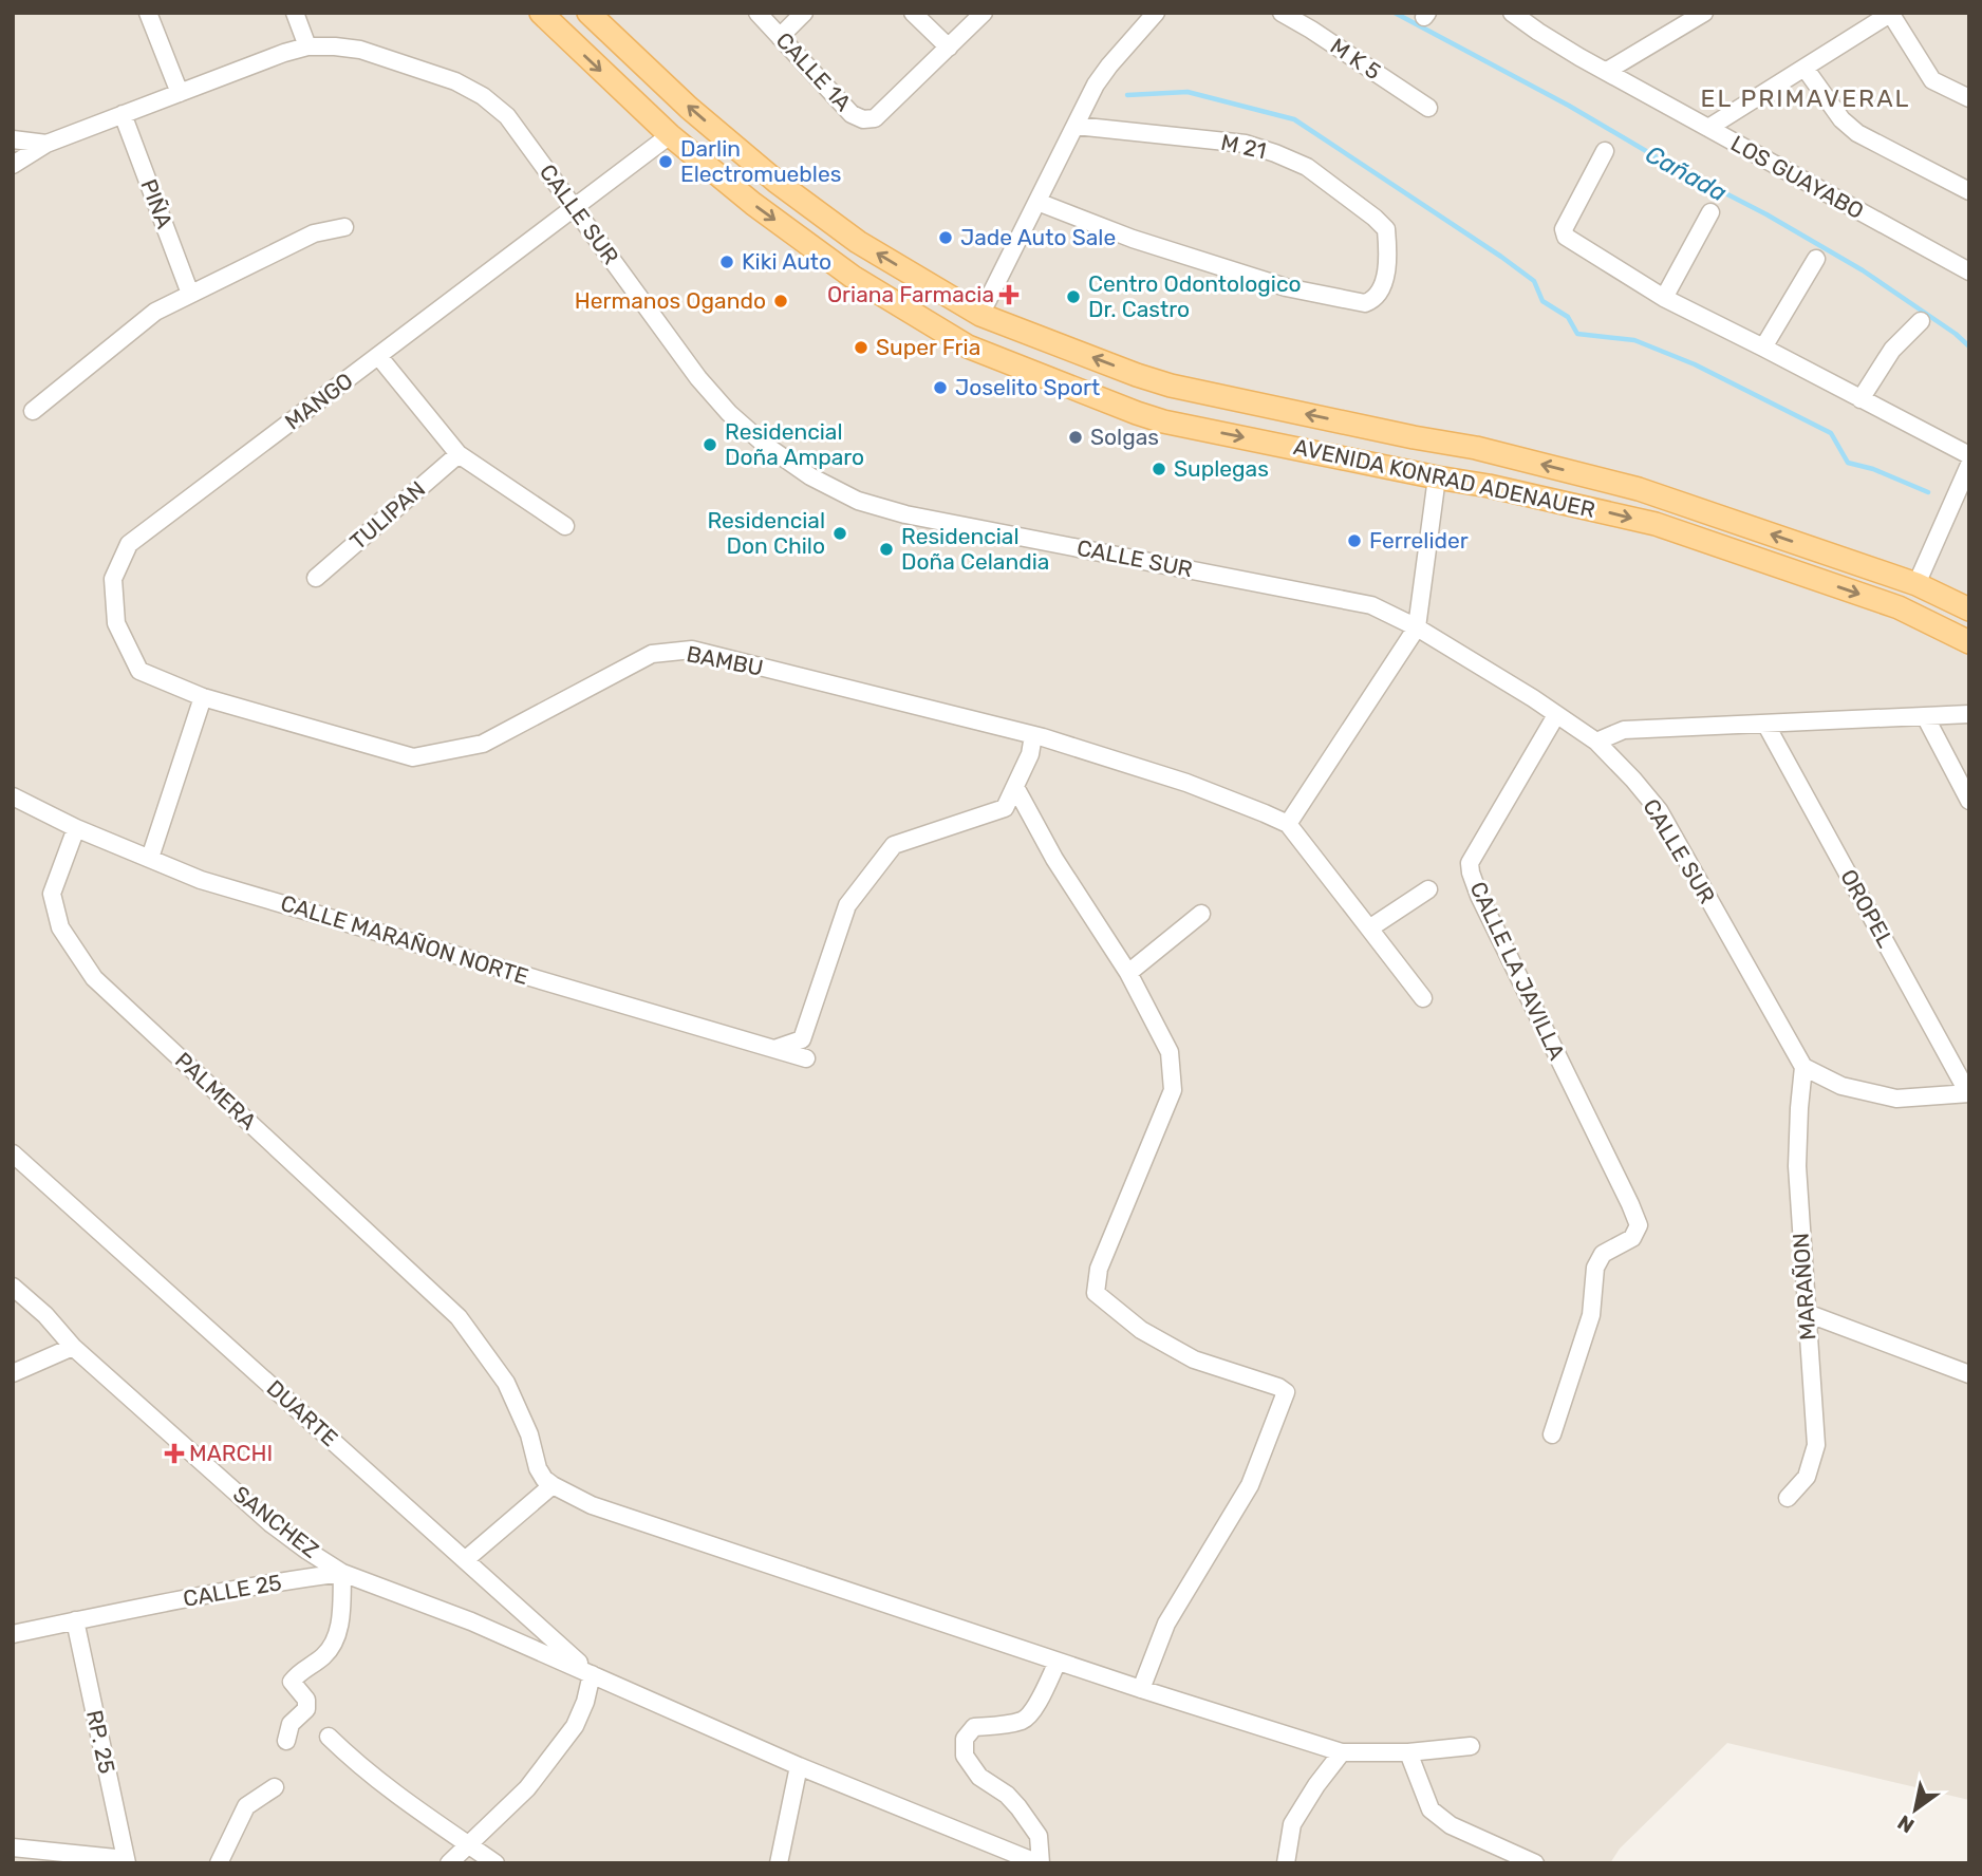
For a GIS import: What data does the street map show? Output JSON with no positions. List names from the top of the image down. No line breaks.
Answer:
{"streets":{"main road":["AVENIDA KONRAD ADENAUER"],"street":["M K 5","CALLE 1A","M 21","LOS GUAYABO","PIÑA","CALLE SUR","MANGO","TULIPAN","BAMBU","OROPEL","CALLE MARAÑON NORTE","CALLE LA JAVILLA","PALMERA","MARAÑON","DUARTE","SANCHEZ","CALLE 25","RP. 25"]},"crossings":[["CALLE SUR","MANGO"],["CALLE SUR","CALLE LA JAVILLA"],["CALLE SUR","MARAÑON"],["MANGO","AVENIDA KONRAD ADENAUER"],["MANGO","BAMBU"],["CALLE MARAÑON NORTE","PALMERA"],["DUARTE","SANCHEZ"],["SANCHEZ","CALLE 25"],["CALLE 25","RP. 25"]],"districts":["EL PRIMAVERAL"],"water":["Cañada"],"places":{"other":["Darlin Electromuebles","Jade Auto Sale","Kiki Auto","Centro Odontologico Dr. Castro","Hermanos Ogando","Super Fria","Joselito Sport","Solgas","Residencial Doña Amparo","Suplegas","Residencial Don Chilo","Ferrelider","Residencial Doña Celandia"],"health":["Oriana Farmacia","MARCHI"]},"north":"bottom left"}
